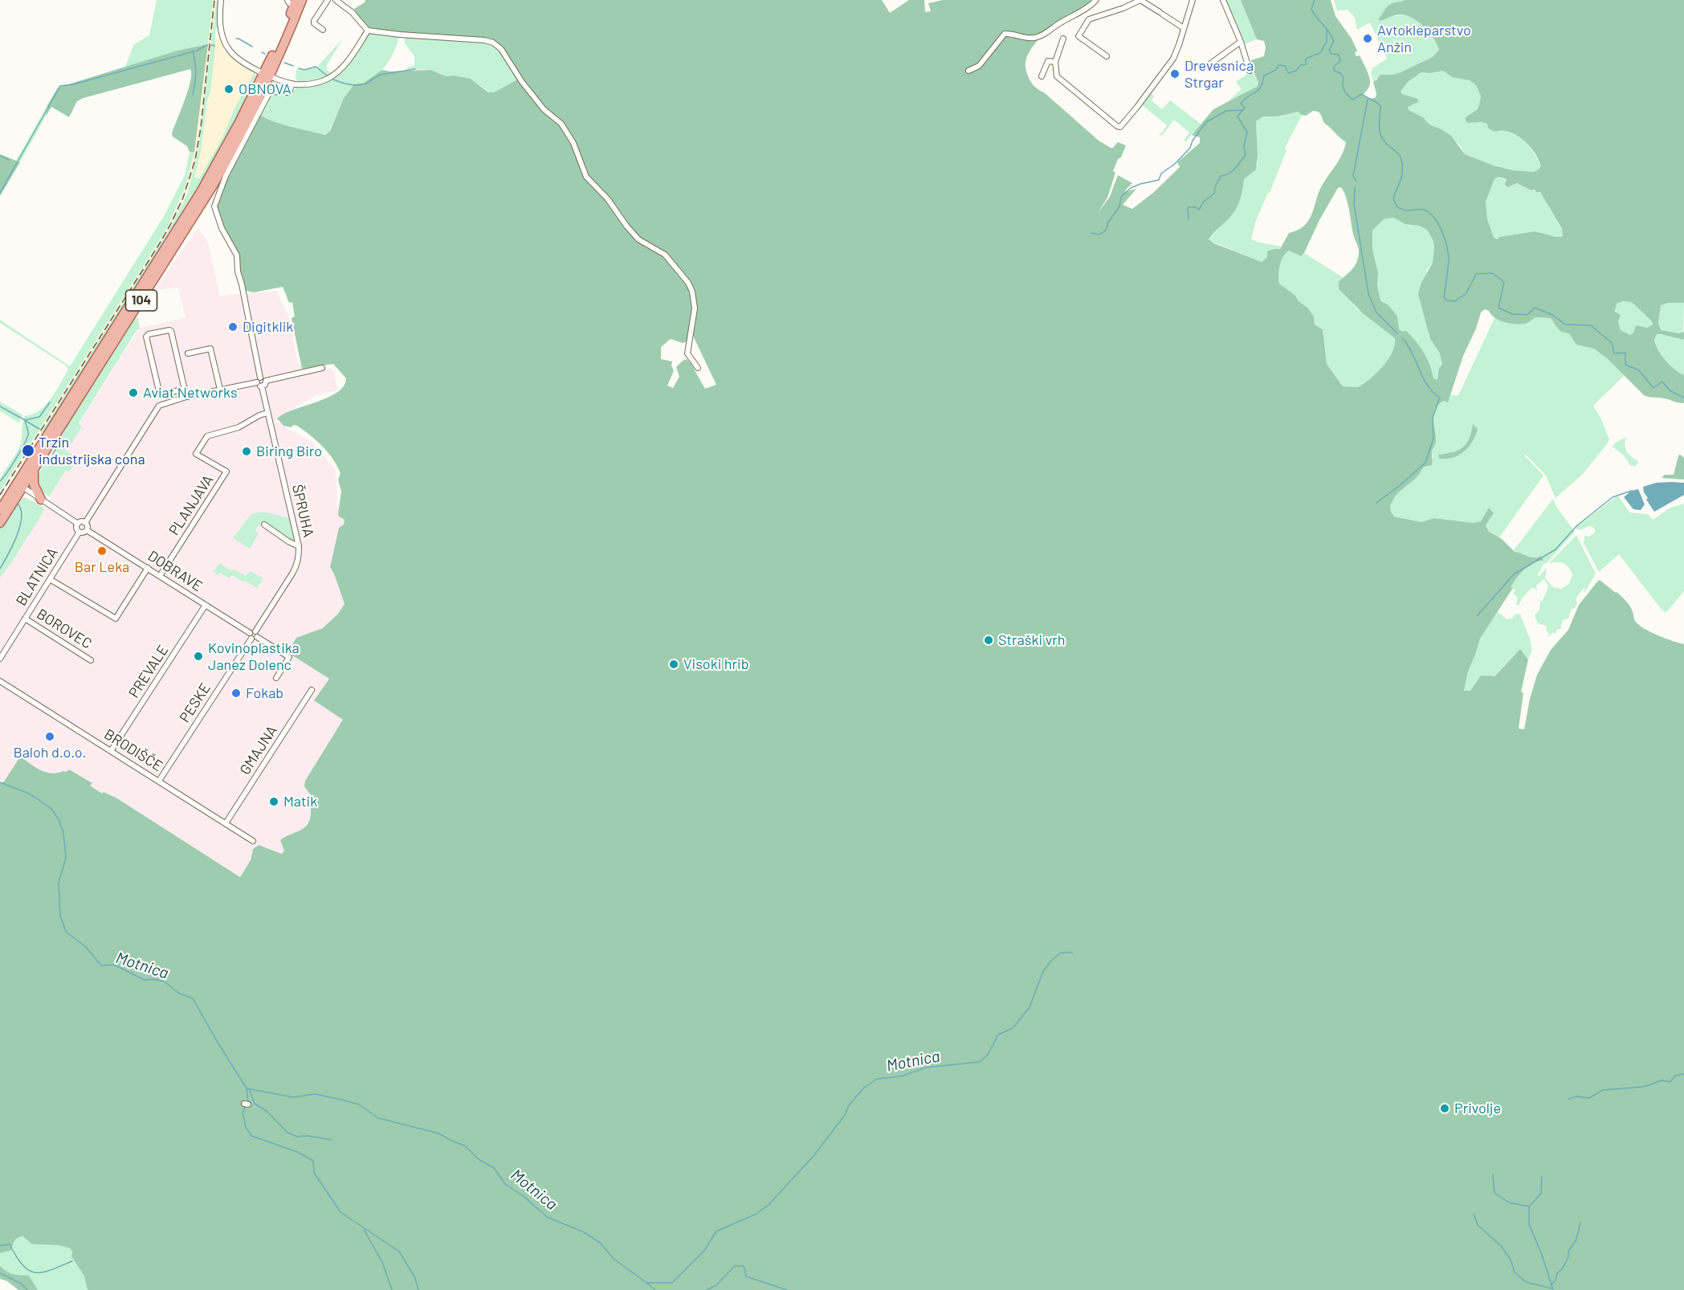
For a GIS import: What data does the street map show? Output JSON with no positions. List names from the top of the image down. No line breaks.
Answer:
{"streets":{"main road":["104"],"street":["PLANJAVA","ŠPRUHA","DOBRAVE","BLATNICA","BOROVEC","PREVALE","PESKE","BRODIŠČE","GMAJNA"]},"crossings":[["PLANJAVA","ŠPRUHA"],["PLANJAVA","DOBRAVE"],["ŠPRUHA","DOBRAVE"],["ŠPRUHA","PESKE"],["DOBRAVE","BLATNICA"],["DOBRAVE","PREVALE"],["DOBRAVE","PESKE"],["BLATNICA","BOROVEC"],["PREVALE","BRODIŠČE"],["PESKE","BRODIŠČE"],["BRODIŠČE","GMAJNA"]],"water":["Motnica"],"places":["Avtokleparstvo Anžin","Drevesnica Strgar","OBNOVA","Digitklik","Aviat Networks","Trzin industrijska cona","Biring Biro","Bar Leka","Straški vrh","Kovinoplastika Janez Dolenc","Visoki hrib","Fokab","Baloh d.o.o.","Matik","Privolje"]}
